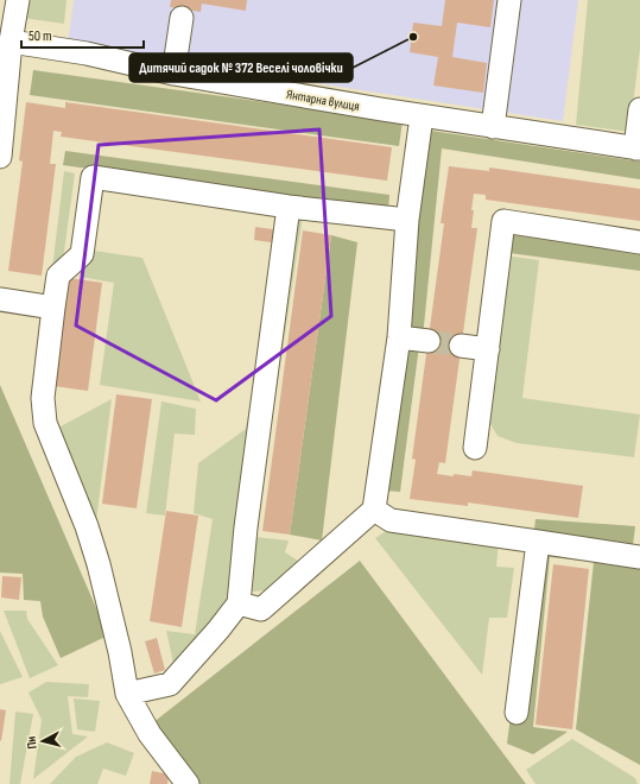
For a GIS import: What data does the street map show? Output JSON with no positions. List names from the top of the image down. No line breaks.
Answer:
{"streets":{"street":["Янтарна вулиця"]},"places":["Дитячий садок № 372 Веселі чоловічки"],"scale_bar":"50 m","north":"left"}
